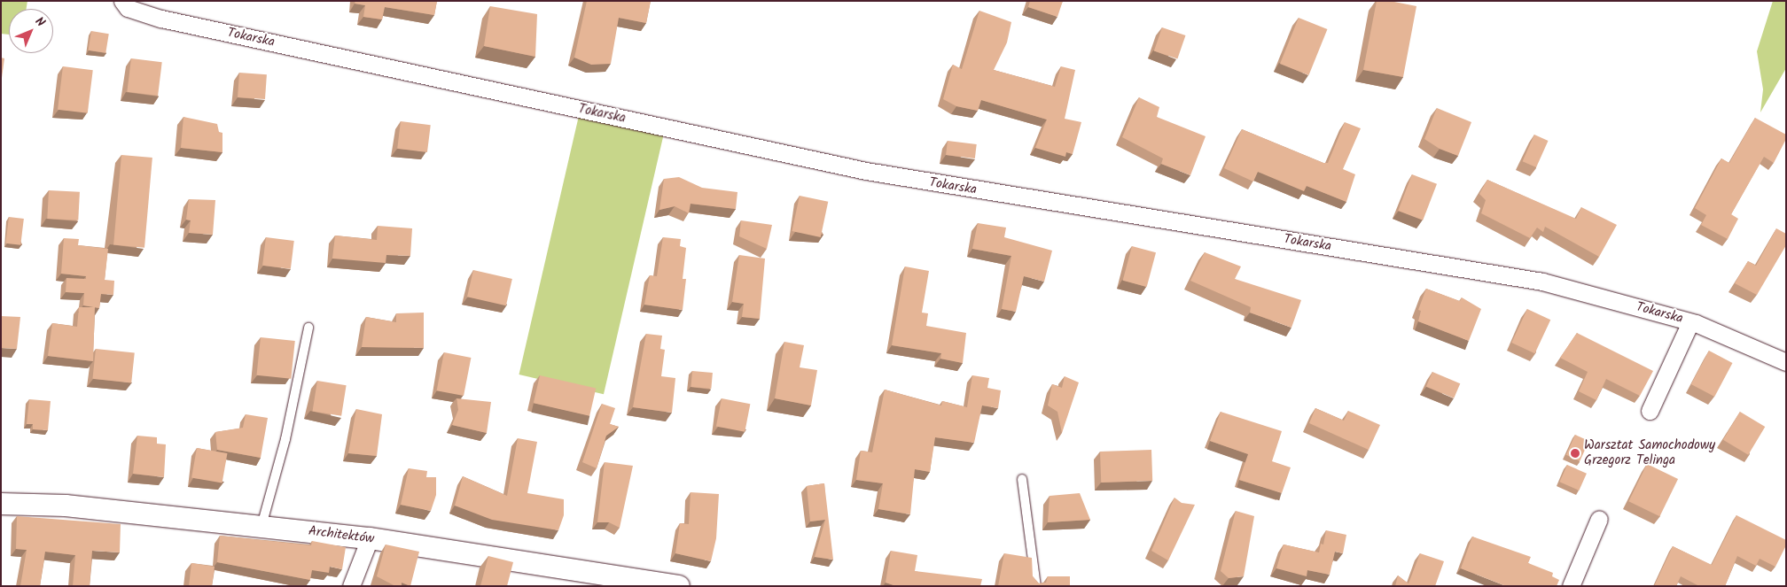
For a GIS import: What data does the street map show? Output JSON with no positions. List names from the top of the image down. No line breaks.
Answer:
{"streets":{"street":["Tokarska","Architektów"]},"places":["Warsztat Samochodowy Grzegorz Telinga"],"north":"top right"}
